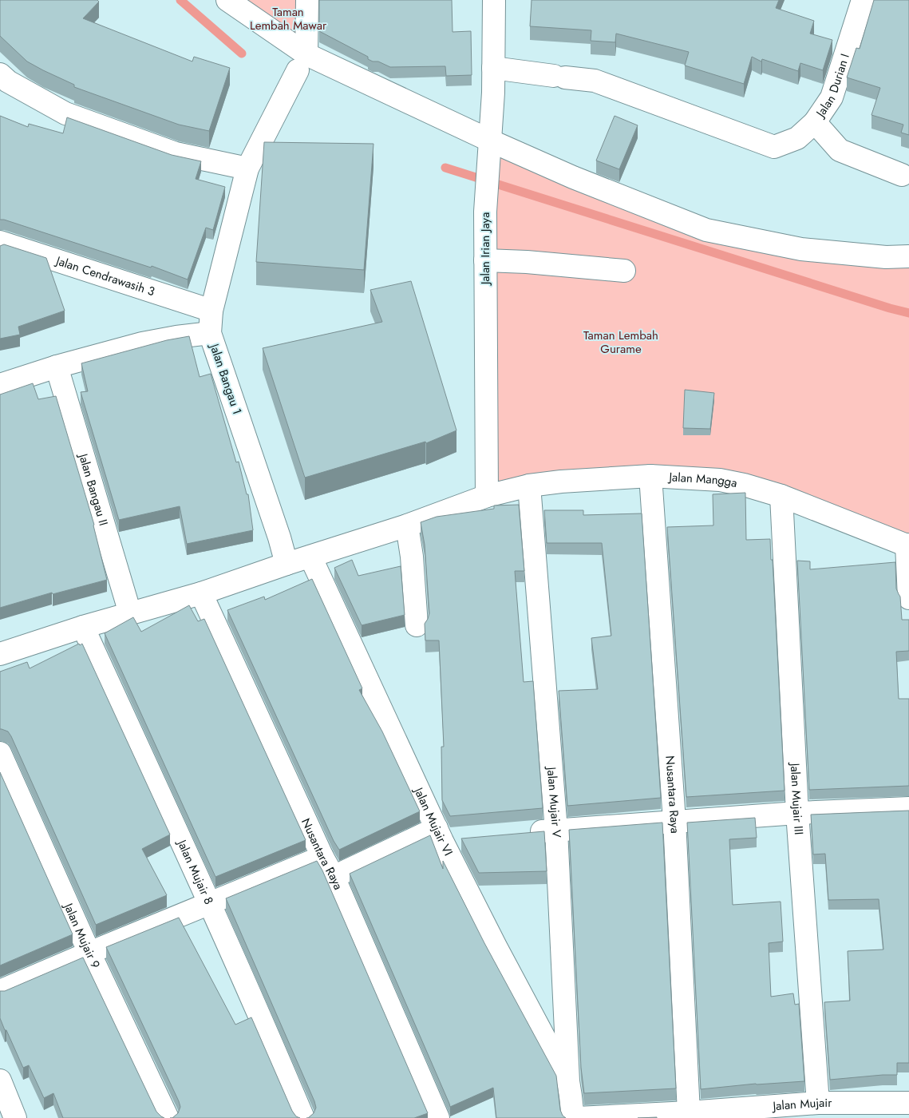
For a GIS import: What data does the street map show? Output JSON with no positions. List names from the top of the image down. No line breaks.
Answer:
{"streets":{"street":["Jalan Durian I","Jalan Irian Jaya","Jalan Cendrawasih 3","Jalan Bangau 1","Jalan Mangga","Jalan Bangau II","Nusantara Raya","Jalan Mujair III","Jalan Mujair V","Jalan Mujair VI","Jalan Mujair 8","Jalan Mujair 9","Jalan Mujair"]},"crossings":[["Jalan Durian I","Jalan Irian Jaya"],["Jalan Irian Jaya","Jalan Mangga"],["Jalan Bangau 1","Jalan Mangga"],["Jalan Bangau 1","Jalan Bangau II"],["Jalan Mangga","Jalan Bangau II"],["Jalan Mangga","Nusantara Raya"],["Jalan Mangga","Jalan Mujair III"],["Jalan Mangga","Jalan Mujair V"],["Jalan Mangga","Jalan Mujair VI"],["Jalan Mangga","Jalan Mujair 8"],["Nusantara Raya","Jalan Mujair"],["Jalan Mujair III","Jalan Mujair"],["Jalan Mujair V","Jalan Mujair VI"]],"parks":["Taman Lembah Mawar","Taman Lembah Gurame"]}
